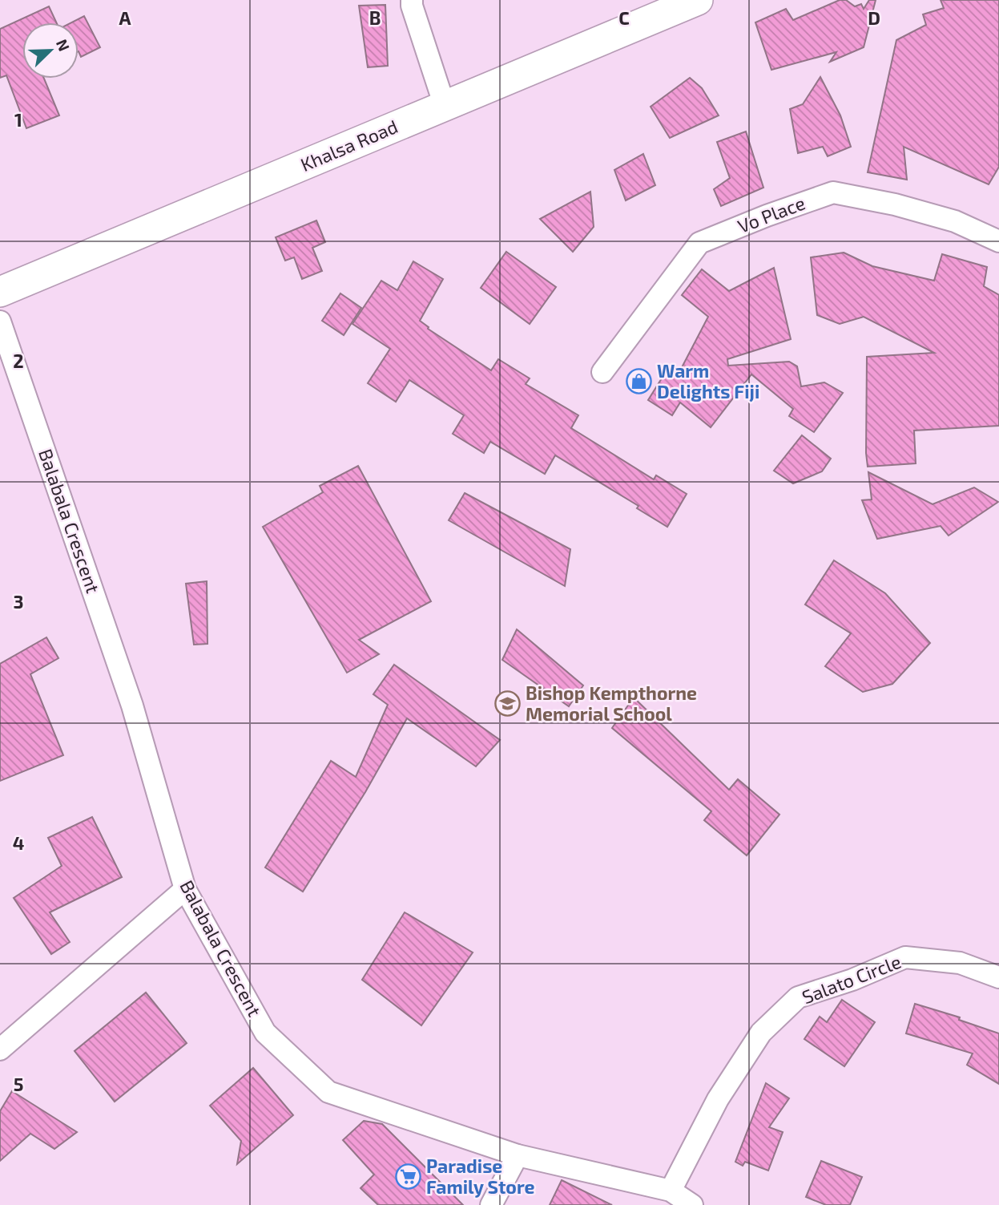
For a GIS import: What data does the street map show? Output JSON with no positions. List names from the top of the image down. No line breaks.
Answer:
{"streets":{"main road":["Khalsa Road"],"street":["Vo Place","Balabala Crescent","Salato Circle"]},"crossings":[["Balabala Crescent","Salato Circle"]],"places":{"shop":["Warm Delights Fiji"],"school or university":["Bishop Kempthorne Memorial School"],"supermarket":["Paradise Family Store"]},"north":"top right","grid":{"columns":["A","B","C","D"],"rows":["1","2","3","4","5"]}}
